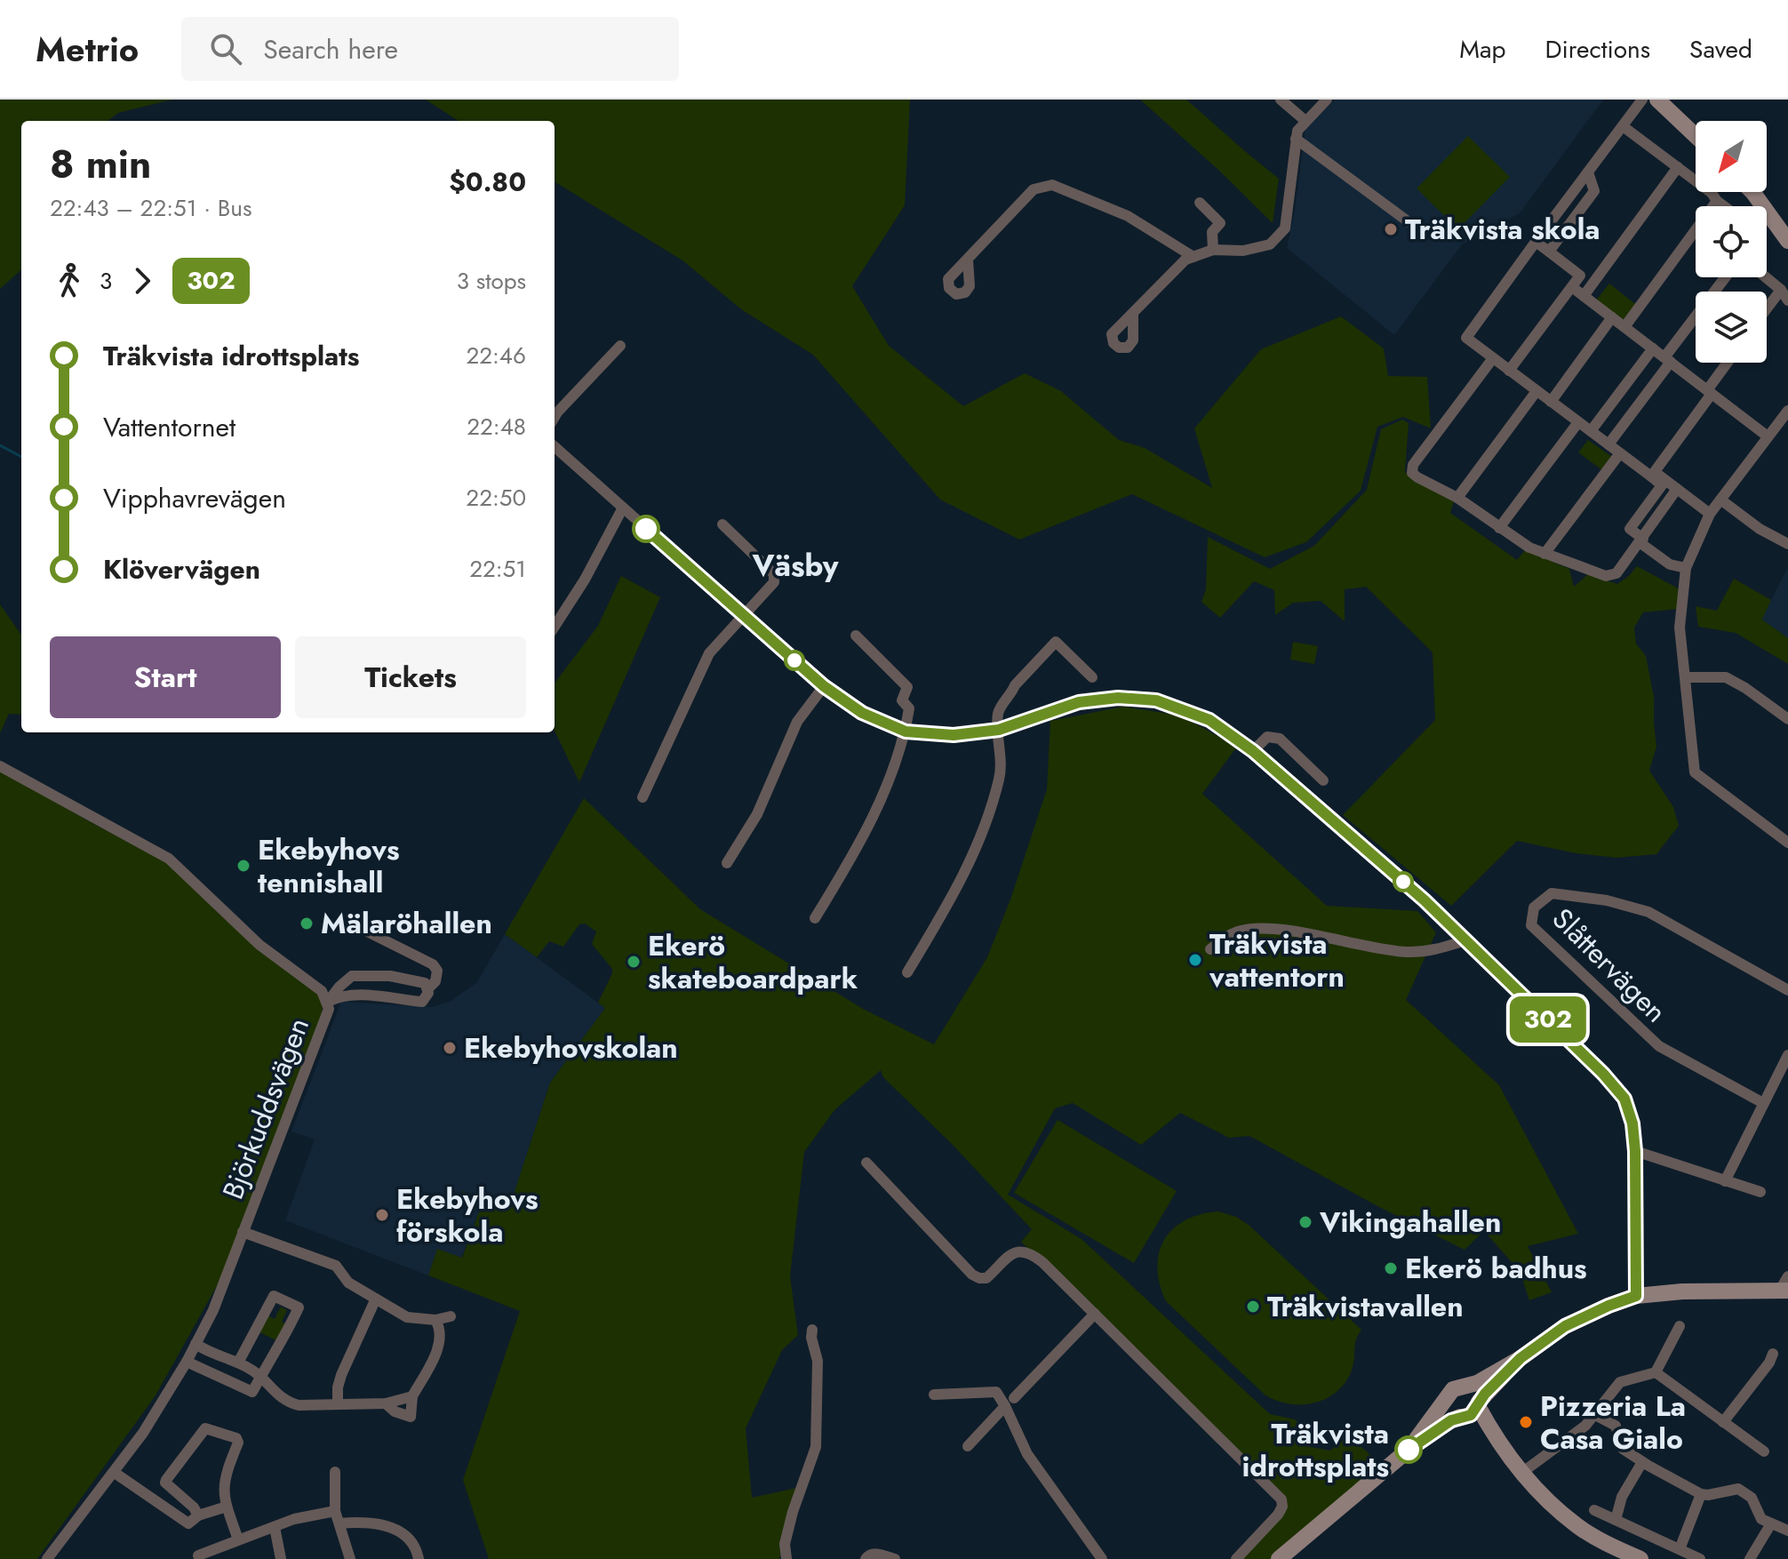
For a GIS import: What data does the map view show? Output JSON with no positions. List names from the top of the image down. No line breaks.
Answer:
{"streets":{"street":["Slåttervägen","Björkuddsvägen"]},"districts":["Väsby"],"places":["Träkvista skola","Ekebyhovs tennishall","Mälaröhallen","Träkvista vattentorn","Ekerö skateboardpark","Ekebyhovskolan","Ekebyhovs förskola","Vikingahallen","Ekerö badhus","Träkvistavallen","Pizzeria La Casa Gialo","Träkvista idrottsplats"],"lines":["bus line 302"],"north":"bottom left","page":{"header":"Metrio","search":"Search here","nav":["Map","Directions","Saved"],"on_map":"302","heading":["8 min","22:43 – 22:51 · Bus","$0.80"],"legs":["3","302","3 stops"],"list":[{"name":"Träkvista idrottsplats","value":"22:46"},{"name":"Vattentornet","value":"22:48"},{"name":"Vipphavrevägen","value":"22:50"},{"name":"Klövervägen","value":"22:51"}],"buttons":["Start","Tickets"]}}
